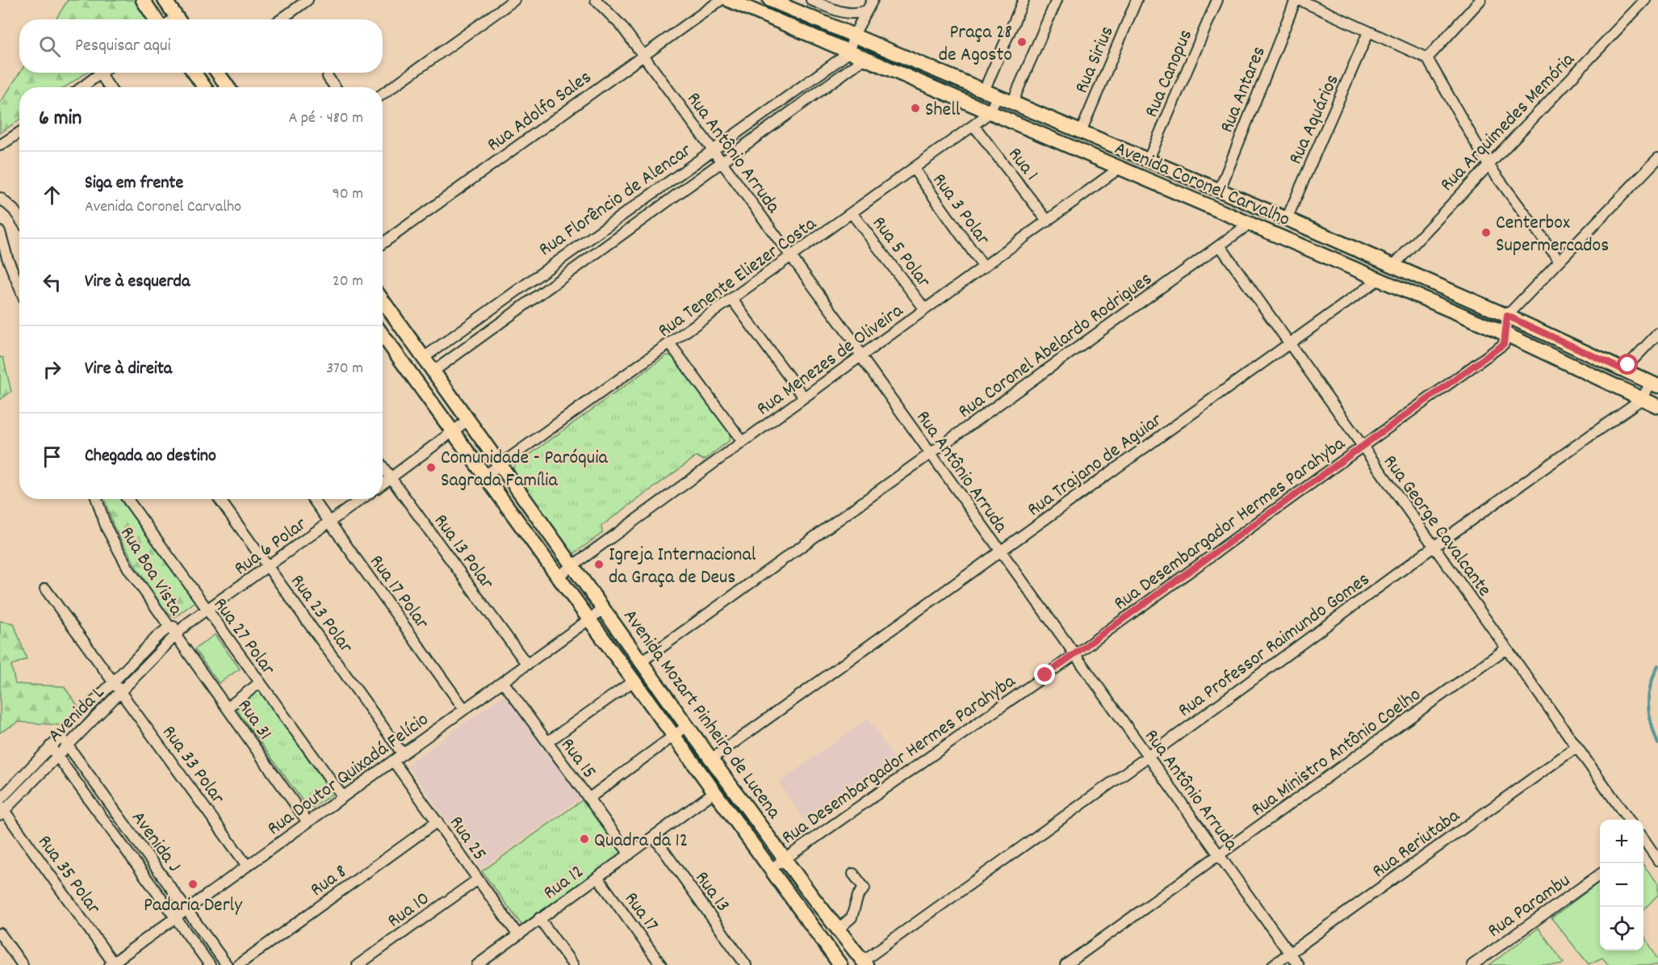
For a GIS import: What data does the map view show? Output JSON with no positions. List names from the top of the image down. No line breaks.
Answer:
{"streets":{"main road":["Avenida Coronel Carvalho","Avenida Mozart Pinheiro de Lucena"],"street":["Rua Sirius","Rua Canopus","Rua Antares","Rua Adolfo Sales","Rua Aquários","Rua Arquimedes Memória","Rua Antônio Arruda","Rua 1","Rua Florêncio de Alencar","Rua 3 Polar","Rua 5 Polar","Rua Tenente Eliezer Costa","Rua Coronel Abelardo Rodrigues","Rua Menezes de Oliveira","Rua Trajano de Aguiar","Rua Desembargador Hermes Parahyba","Rua George Cavalcante","Rua 6 Polar","Rua 13 Polar","Rua Boa Vista","Rua 17 Polar","Rua 23 Polar","Rua 27 Polar","Rua Professor Raimundo Gomes","Avenida L","Rua 31","Rua Ministro Antônio Coelho","Rua 15","Rua 33 Polar","Rua Doutor Quixadá Felício","Rua 25","Avenida J","Rua Reriutaba","Rua 35 Polar","Rua 8","Rua 12","Rua 13","Rua Parambu","Rua 10","Rua 17"]},"crossings":[["Rua Sirius","Avenida Coronel Carvalho"],["Rua Canopus","Avenida Coronel Carvalho"],["Rua Antares","Avenida Coronel Carvalho"],["Rua Adolfo Sales","Rua Antônio Arruda"],["Rua Aquários","Avenida Coronel Carvalho"],["Rua Arquimedes Memória","Avenida Coronel Carvalho"],["Rua Antônio Arruda","Rua Florêncio de Alencar"],["Rua Antônio Arruda","Rua Tenente Eliezer Costa"],["Rua Antônio Arruda","Rua Coronel Abelardo Rodrigues"],["Rua Antônio Arruda","Rua Menezes de Oliveira"],["Rua Antônio Arruda","Rua Trajano de Aguiar"],["Rua Antônio Arruda","Rua Desembargador Hermes Parahyba"],["Rua Antônio Arruda","Rua Professor Raimundo Gomes"],["Rua Antônio Arruda","Rua Ministro Antônio Coelho"],["Rua Antônio Arruda","Rua Reriutaba"],["Rua 1","Rua Tenente Eliezer Costa"],["Rua 1","Rua Menezes de Oliveira"],["Avenida Coronel Carvalho","Rua Florêncio de Alencar"],["Avenida Coronel Carvalho","Rua Tenente Eliezer Costa"],["Avenida Coronel Carvalho","Rua Coronel Abelardo Rodrigues"],["Avenida Coronel Carvalho","Rua Menezes de Oliveira"],["Avenida Coronel Carvalho","Rua Trajano de Aguiar"],["Avenida Coronel Carvalho","Rua Desembargador Hermes Parahyba"],["Avenida Coronel Carvalho","Rua Professor Raimundo Gomes"],["Rua Florêncio de Alencar","Avenida Mozart Pinheiro de Lucena"],["Rua 3 Polar","Rua Tenente Eliezer Costa"],["Rua 3 Polar","Rua Menezes de Oliveira"],["Rua 5 Polar","Rua Tenente Eliezer Costa"],["Rua 5 Polar","Rua Menezes de Oliveira"],["Rua Tenente Eliezer Costa","Avenida Mozart Pinheiro de Lucena"],["Rua Coronel Abelardo Rodrigues","Rua George Cavalcante"],["Rua Coronel Abelardo Rodrigues","Avenida Mozart Pinheiro de Lucena"],["Rua Menezes de Oliveira","Avenida Mozart Pinheiro de Lucena"],["Rua Trajano de Aguiar","Rua George Cavalcante"],["Rua Trajano de Aguiar","Avenida Mozart Pinheiro de Lucena"],["Rua Desembargador Hermes Parahyba","Rua George Cavalcante"],["Rua Desembargador Hermes Parahyba","Avenida Mozart Pinheiro de Lucena"],["Rua George Cavalcante","Rua Professor Raimundo Gomes"],["Rua George Cavalcante","Rua Ministro Antônio Coelho"],["Rua George Cavalcante","Rua Reriutaba"],["Rua 6 Polar","Rua Boa Vista"],["Rua 6 Polar","Rua 17 Polar"],["Rua 6 Polar","Rua 23 Polar"],["Rua 6 Polar","Rua 27 Polar"],["Rua 6 Polar","Avenida L"],["Rua 6 Polar","Rua 31"],["Rua 13 Polar","Rua Doutor Quixadá Felício"],["Rua Boa Vista","Avenida L"],["Rua Boa Vista","Rua 31"],["Rua 17 Polar","Rua Doutor Quixadá Felício"],["Rua 23 Polar","Rua Doutor Quixadá Felício"],["Rua 27 Polar","Rua Doutor Quixadá Felício"],["Rua Professor Raimundo Gomes","Avenida Mozart Pinheiro de Lucena"],["Avenida L","Rua 31"],["Avenida L","Rua 33 Polar"],["Avenida L","Avenida J"],["Avenida L","Rua 35 Polar"],["Avenida Mozart Pinheiro de Lucena","Rua Doutor Quixadá Felício"],["Avenida Mozart Pinheiro de Lucena","Rua 12"],["Rua 31","Rua Doutor Quixadá Felício"],["Rua 15","Rua Doutor Quixadá Felício"],["Rua 15","Rua 12"],["Rua 33 Polar","Rua Doutor Quixadá Felício"],["Rua Doutor Quixadá Felício","Rua 25"],["Rua Doutor Quixadá Felício","Avenida J"],["Rua Doutor Quixadá Felício","Rua 35 Polar"],["Rua 25","Rua 8"],["Rua 25","Rua 12"],["Rua 25","Rua 10"],["Rua 12","Rua 13"],["Rua 12","Rua 17"]],"places":["Praça 28 de Agosto","Shell","Centerbox Supermercados","Comunidade - Paróquia Sagrada Família","Igreja Internacional da Graça de Deus","Quadra da 12","Padaria Derly"],"page":{"search":"Pesquisar aqui","heading":["6 min","A pé · 480 m"],"list":[["Siga em frente","Avenida Coronel Carvalho","90 m"],["Vire à esquerda","20 m"],["Vire à direita","370 m"],"Chegada ao destino"],"map_buttons":["+","−"]}}
